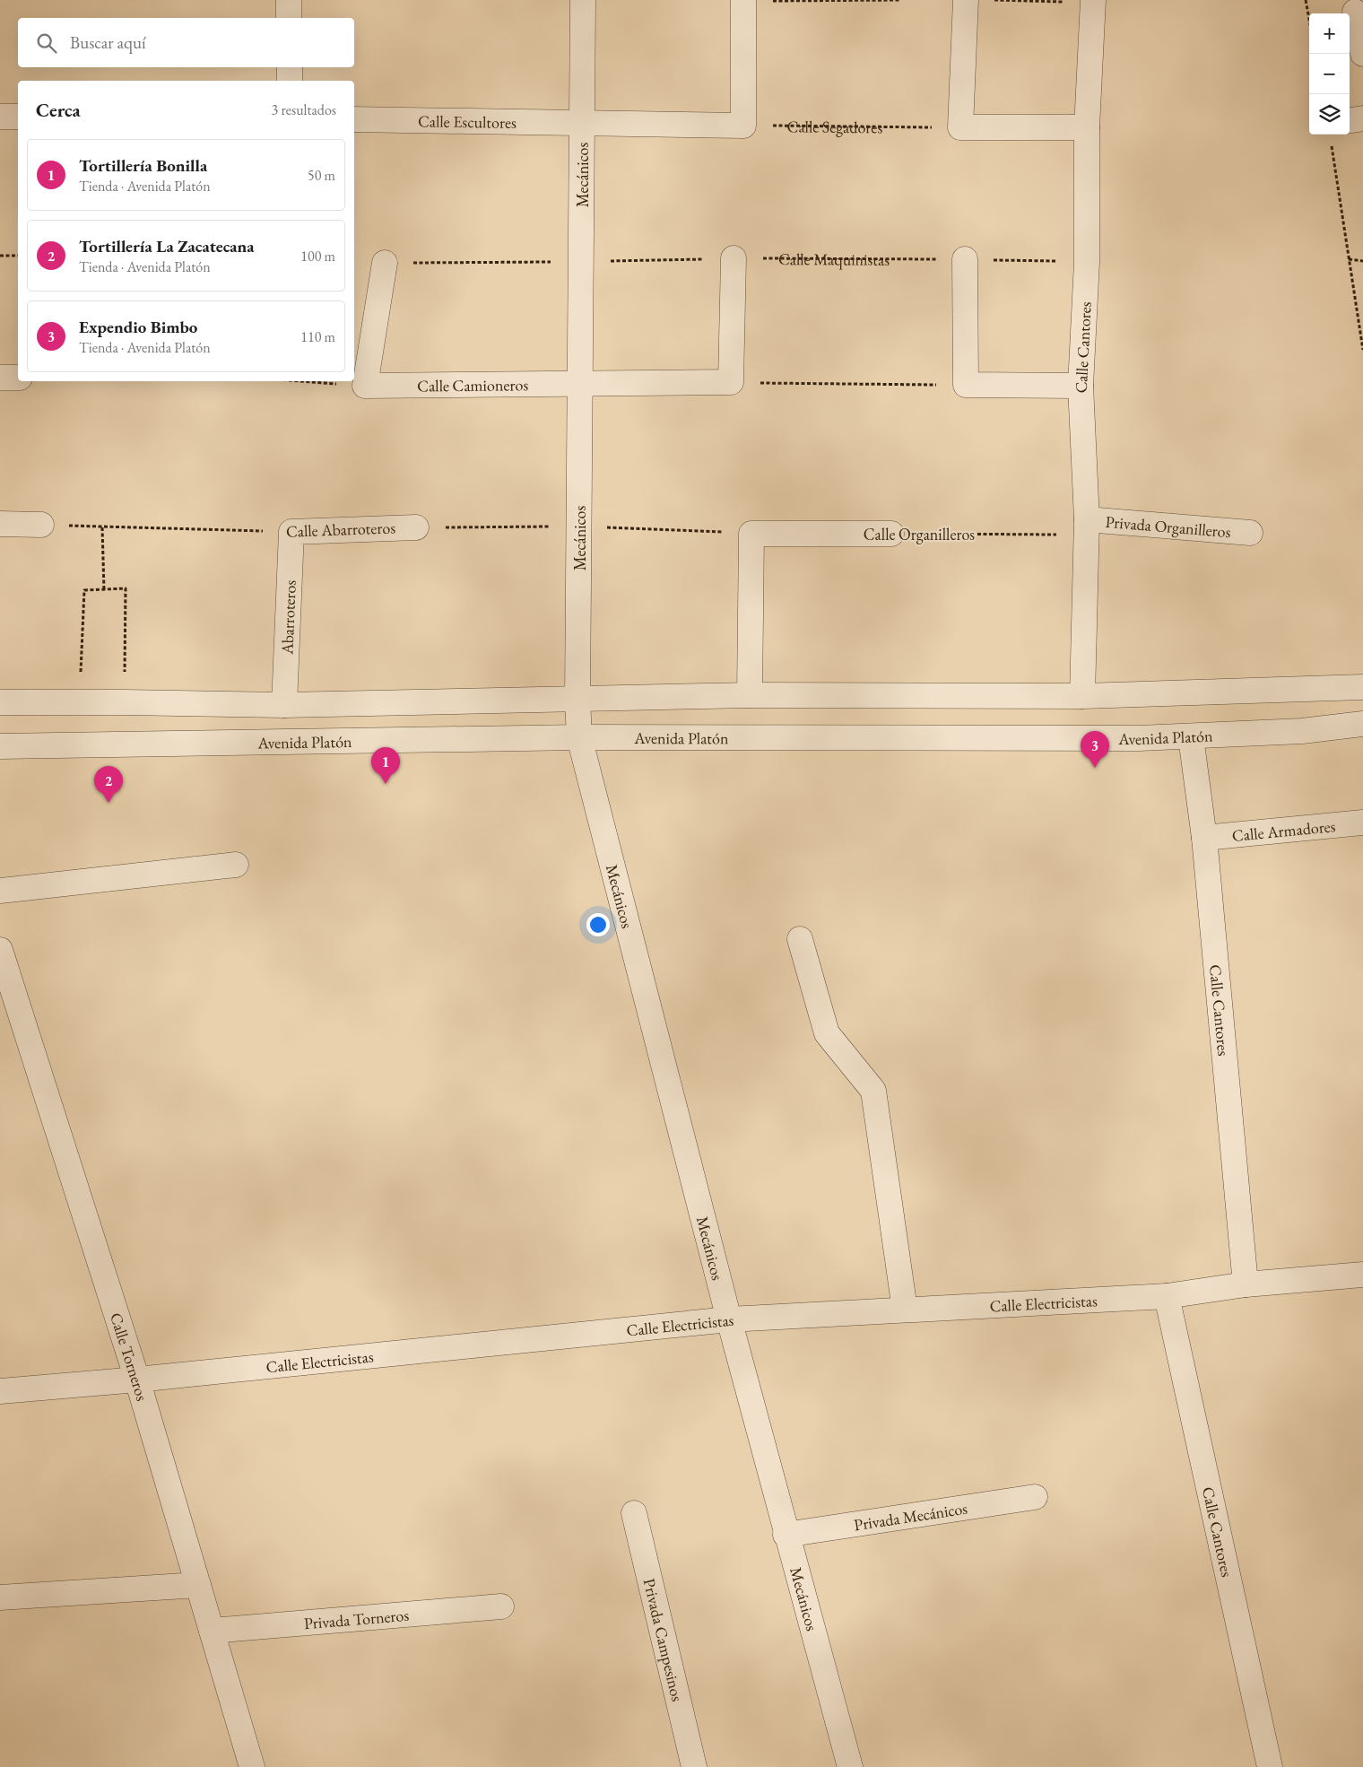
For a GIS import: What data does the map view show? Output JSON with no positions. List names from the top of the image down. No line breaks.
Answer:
{"streets":{"street":["Calle Escultores","Mecánicos","Calle Cantores","Calle Camioneros","Privada Organilleros","Calle Abarroteros","Calle Organilleros","Abarroteros","Avenida Platón","Calle Armadores","Calle Electricistas","Calle Torneros","Privada Mecánicos","Privada Torneros","Privada Campesinos"],"path":["Calle Segadores","Calle Maquinistas"]},"crossings":[["Calle Escultores","Mecánicos"],["Mecánicos","Calle Maquinistas"],["Mecánicos","Calle Camioneros"],["Mecánicos","Calle Abarroteros"],["Mecánicos","Avenida Platón"],["Mecánicos","Calle Electricistas"],["Mecánicos","Privada Mecánicos"],["Calle Maquinistas","Calle Cantores"],["Calle Cantores","Privada Organilleros"],["Calle Cantores","Calle Organilleros"],["Calle Cantores","Avenida Platón"],["Calle Cantores","Calle Armadores"],["Calle Cantores","Calle Electricistas"],["Privada Organilleros","Calle Organilleros"],["Calle Abarroteros","Abarroteros"],["Calle Electricistas","Calle Torneros"],["Calle Torneros","Privada Torneros"]],"page":{"map_buttons":["+","−"],"search":"Buscar aquí","heading":["Cerca","3 resultados"],"list":[{"mark":"1","name":"Tortillería Bonilla","note":"Tienda · Avenida Platón","value":"50 m"},{"mark":"2","name":"Tortillería La Zacatecana","note":"Tienda · Avenida Platón","value":"100 m"},{"mark":"3","name":"Expendio Bimbo","note":"Tienda · Avenida Platón","value":"110 m"}],"pins":["3","1","2"]}}
